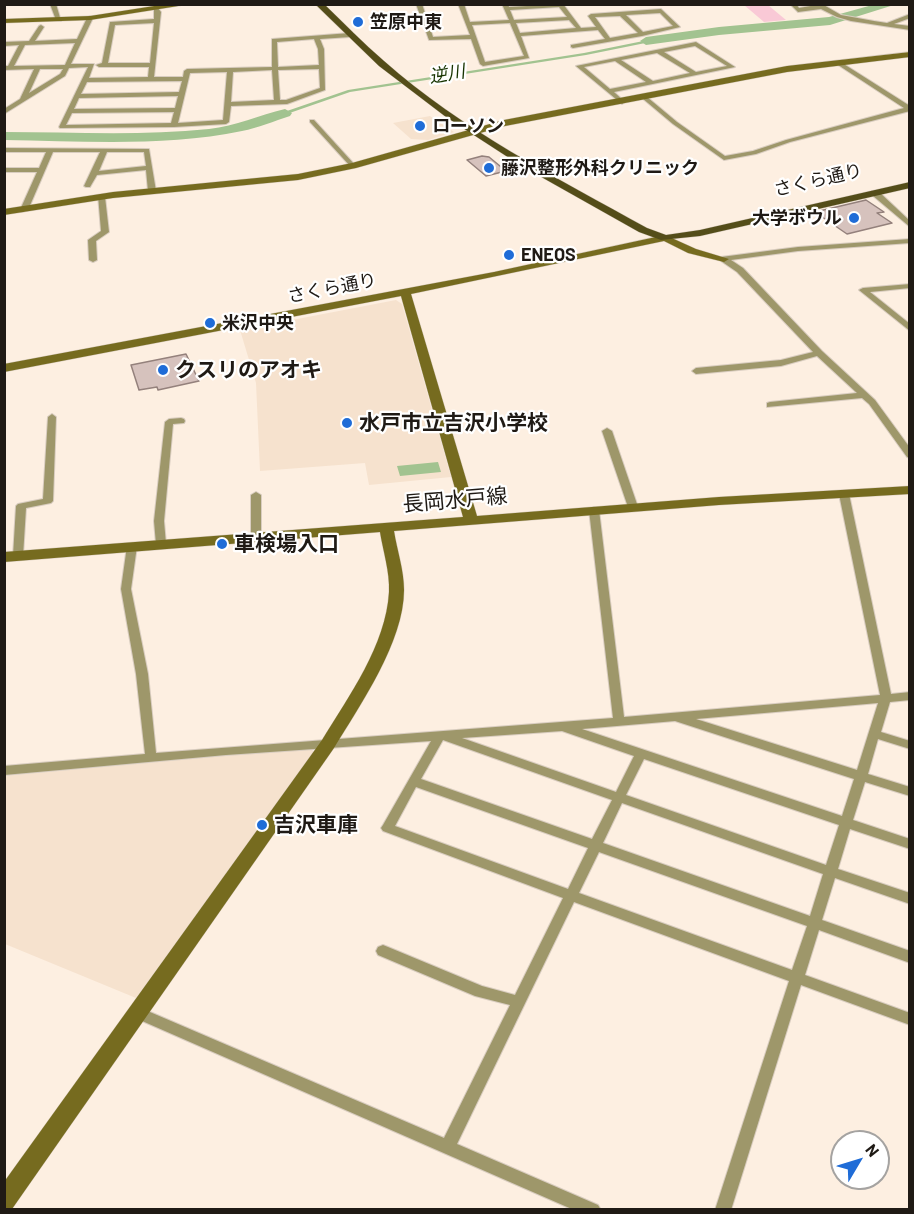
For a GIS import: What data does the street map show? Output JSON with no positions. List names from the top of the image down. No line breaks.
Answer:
{"streets":{"main road":["さくら通り"],"street":["長岡水戸線"]},"water":["逆川"],"places":["笠原中東","ローソン","藤沢整形外科クリニック","大学ボウル","ENEOS","米沢中央","クスリのアオキ","水戸市立吉沢小学校","車検場入口","吉沢車庫"],"north":"top right"}
